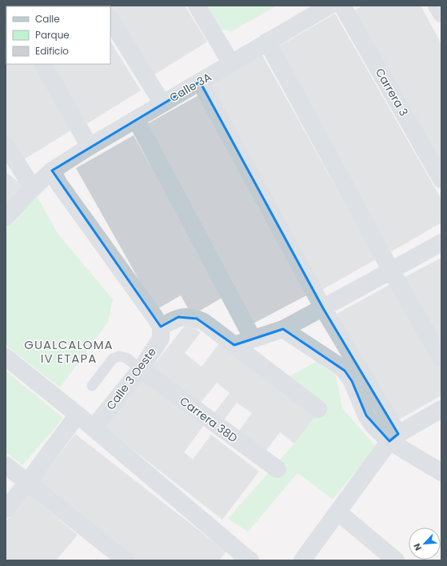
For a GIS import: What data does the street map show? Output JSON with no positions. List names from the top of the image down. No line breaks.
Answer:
{"streets":{"street":["Calle 3A","Carrera 3","Calle 3 Oeste","Carrera 38D"]},"crossings":[["Calle 3 Oeste","Carrera 38D"]],"districts":["GUALCALOMA IV ETAPA"],"legend":["Calle","Parque","Edificio"],"north":"bottom left"}
